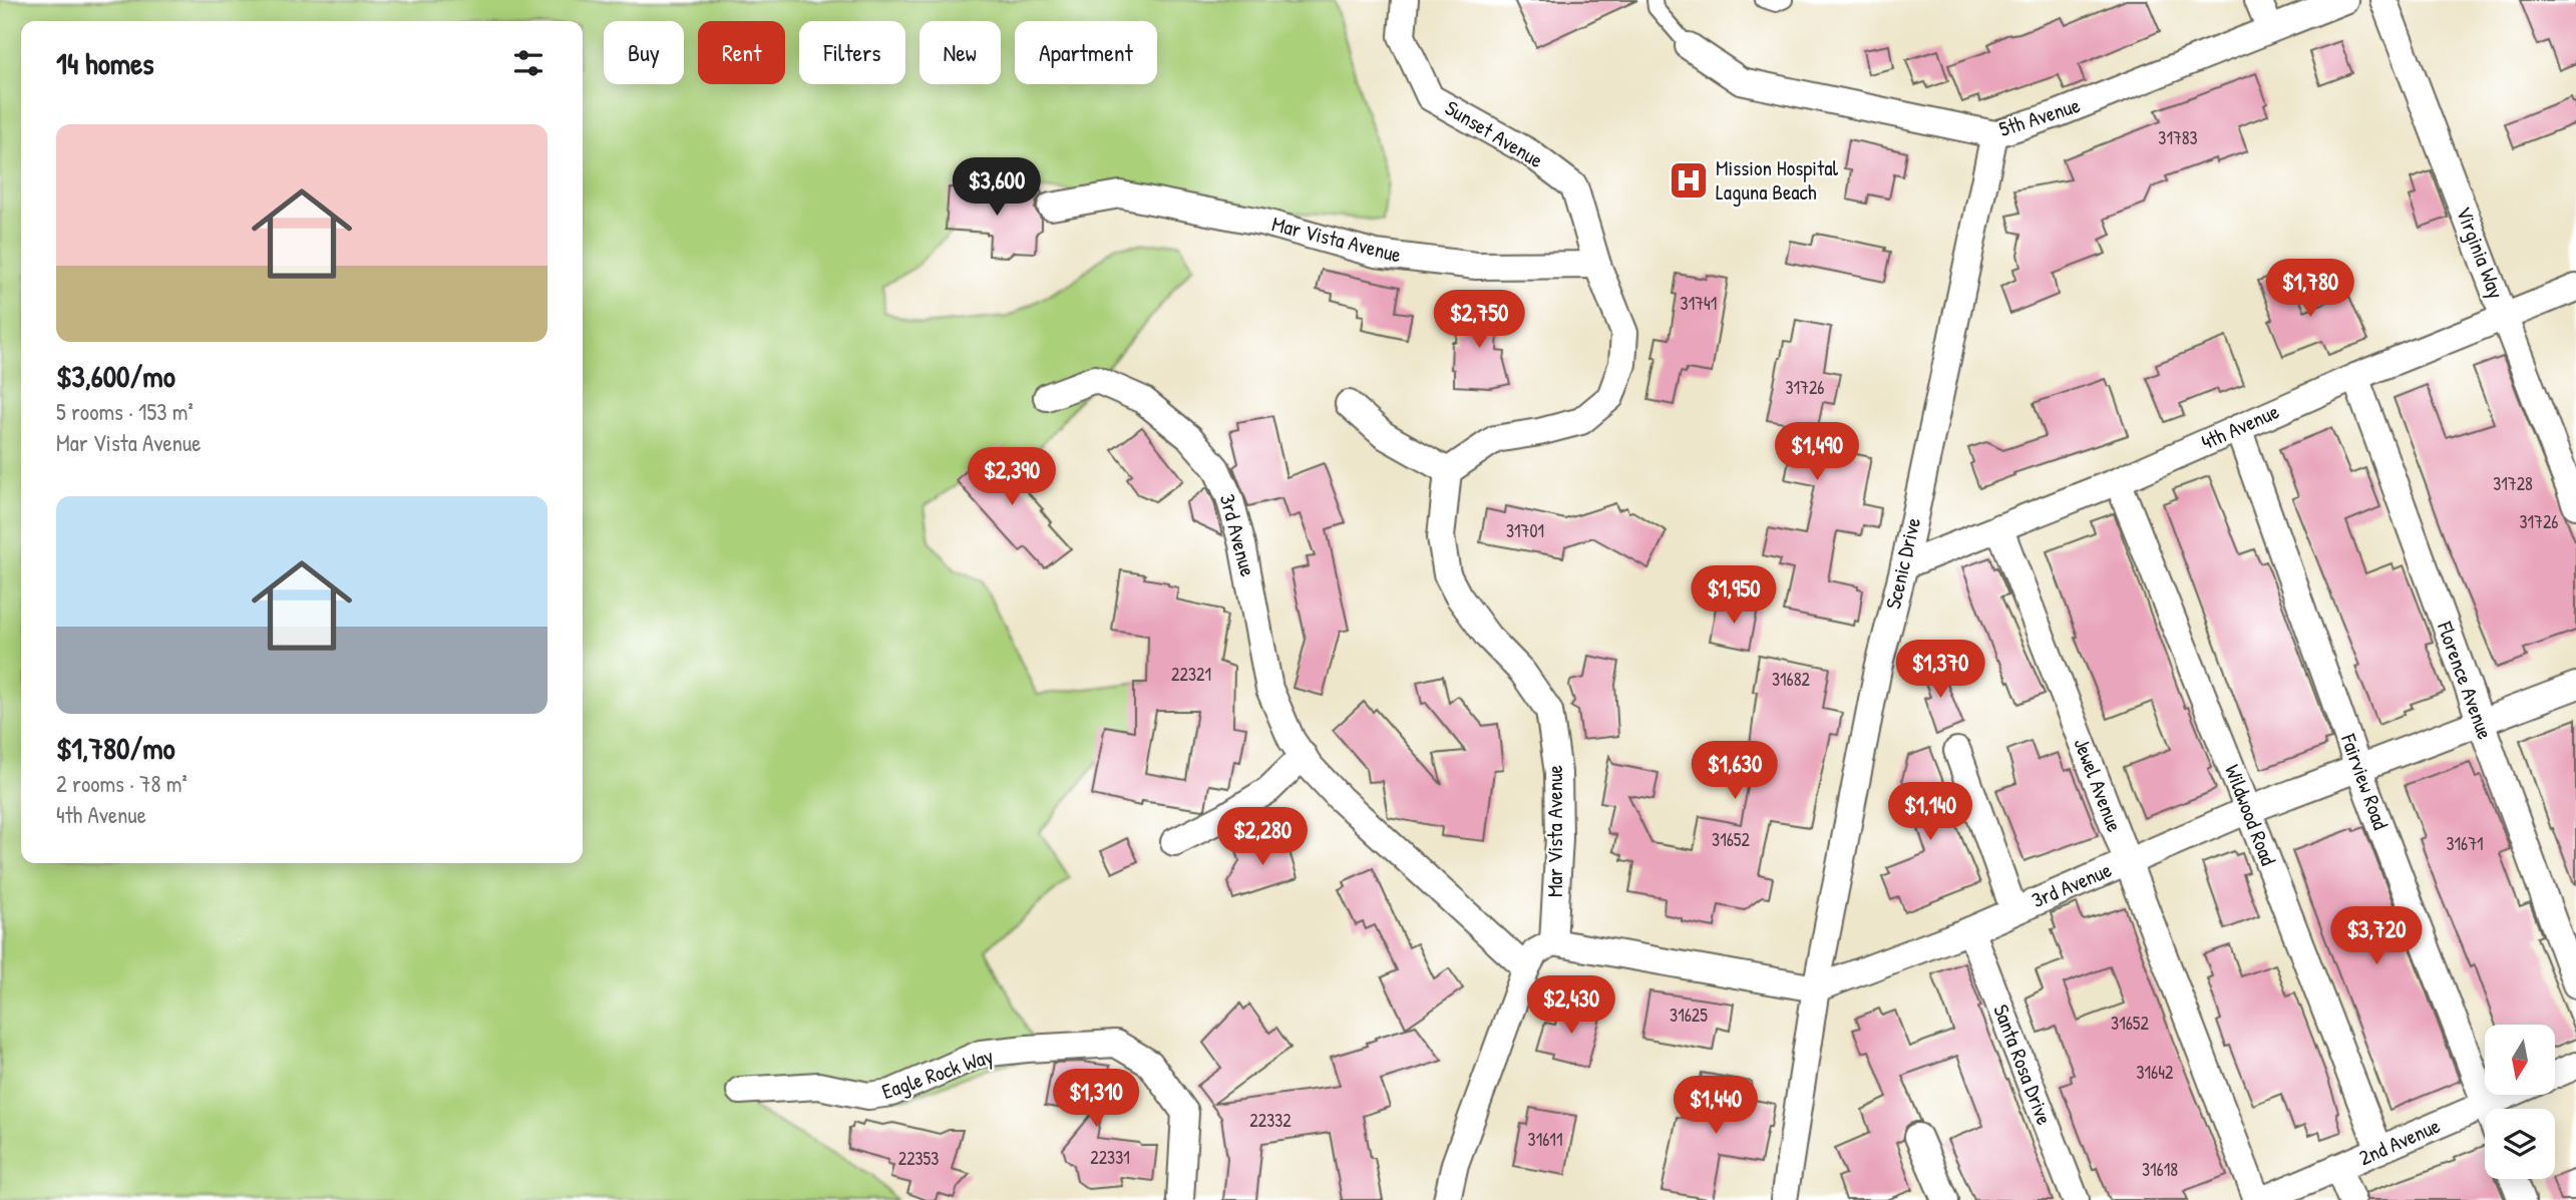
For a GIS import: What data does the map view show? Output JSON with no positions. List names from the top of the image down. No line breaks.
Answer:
{"streets":{"street":["5th Avenue","Sunset Avenue","Mar Vista Avenue","Virginia Way","4th Avenue","3rd Avenue","Scenic Drive","Florence Avenue","Fairview Road","Jewel Avenue","Wildwood Road","Santa Rosa Drive","Eagle Rock Way","2nd Avenue"]},"crossings":[["5th Avenue","Scenic Drive"],["Sunset Avenue","Mar Vista Avenue"],["Virginia Way","4th Avenue"],["4th Avenue","Scenic Drive"],["4th Avenue","Florence Avenue"],["4th Avenue","Fairview Road"],["4th Avenue","Jewel Avenue"],["4th Avenue","Wildwood Road"],["3rd Avenue","Scenic Drive"],["3rd Avenue","Florence Avenue"],["3rd Avenue","Fairview Road"],["3rd Avenue","Jewel Avenue"],["3rd Avenue","Wildwood Road"],["3rd Avenue","Santa Rosa Drive"],["Fairview Road","2nd Avenue"],["Jewel Avenue","2nd Avenue"],["Wildwood Road","2nd Avenue"]],"places":{"hospital":["Mission Hospital Laguna Beach"]},"house_numbers":["31783","31741","31726","31728","31726","31701","22321","31682","31652","31671","31625","31652","31642","22332","31611","22331","22353","31618"],"north":"bottom","page":{"chip":["Buy","Rent","Filters","New","Apartment"],"heading":"14 homes","list":[{"name":"$3,600/mo","note":"5 rooms · 153 m² · Mar Vista Avenue"},{"name":"$1,780/mo","note":"2 rooms · 78 m² · 4th Avenue"}],"price":["$3,600","$1,780","$2,750","$1,490","$2,390","$1,950","$1,370","$1,630","$1,140","$2,280","$3,720","$2,430","$1,310","$1,440"]}}
